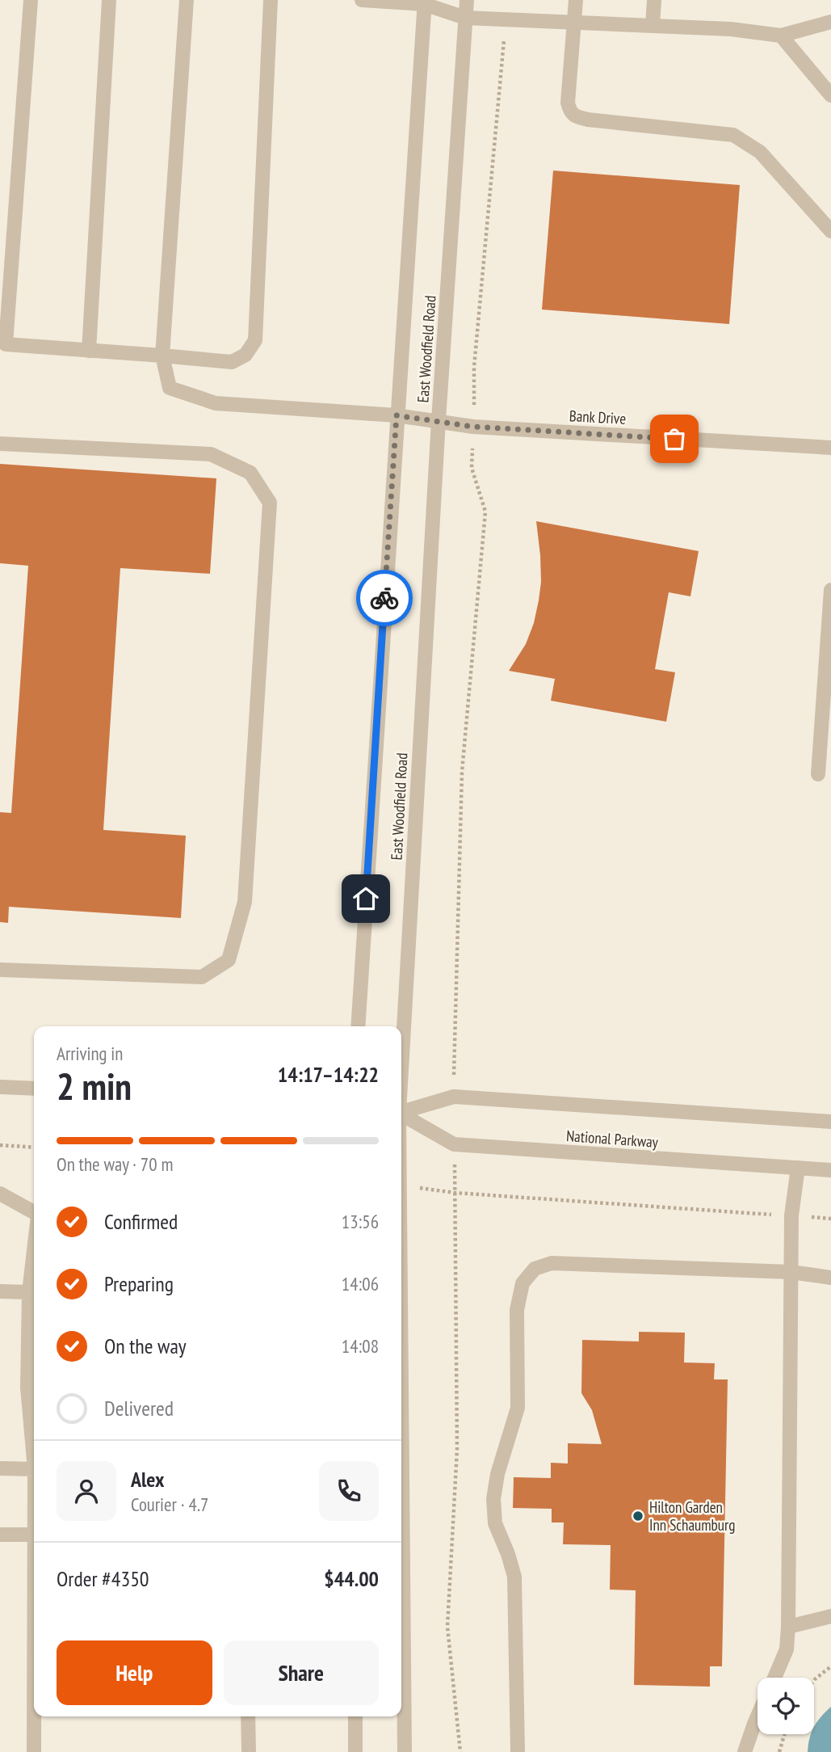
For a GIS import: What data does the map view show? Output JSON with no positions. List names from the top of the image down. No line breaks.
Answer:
{"streets":{"street":["East Woodfield Road","Bank Drive","National Parkway"]},"crossings":[["East Woodfield Road","Bank Drive"]],"places":["Hilton Garden Inn Schaumburg"],"page":{"heading":["2 min","Arriving in","14:17–14:22"],"panel":["Alex","Courier · 4.7","Order #4350","$44.00"],"bar":"On the way · 70 m","list":[["Confirmed","13:56"],["Preparing","14:06"],["On the way","14:08"],"Delivered"],"buttons":["Help","Share"]}}
